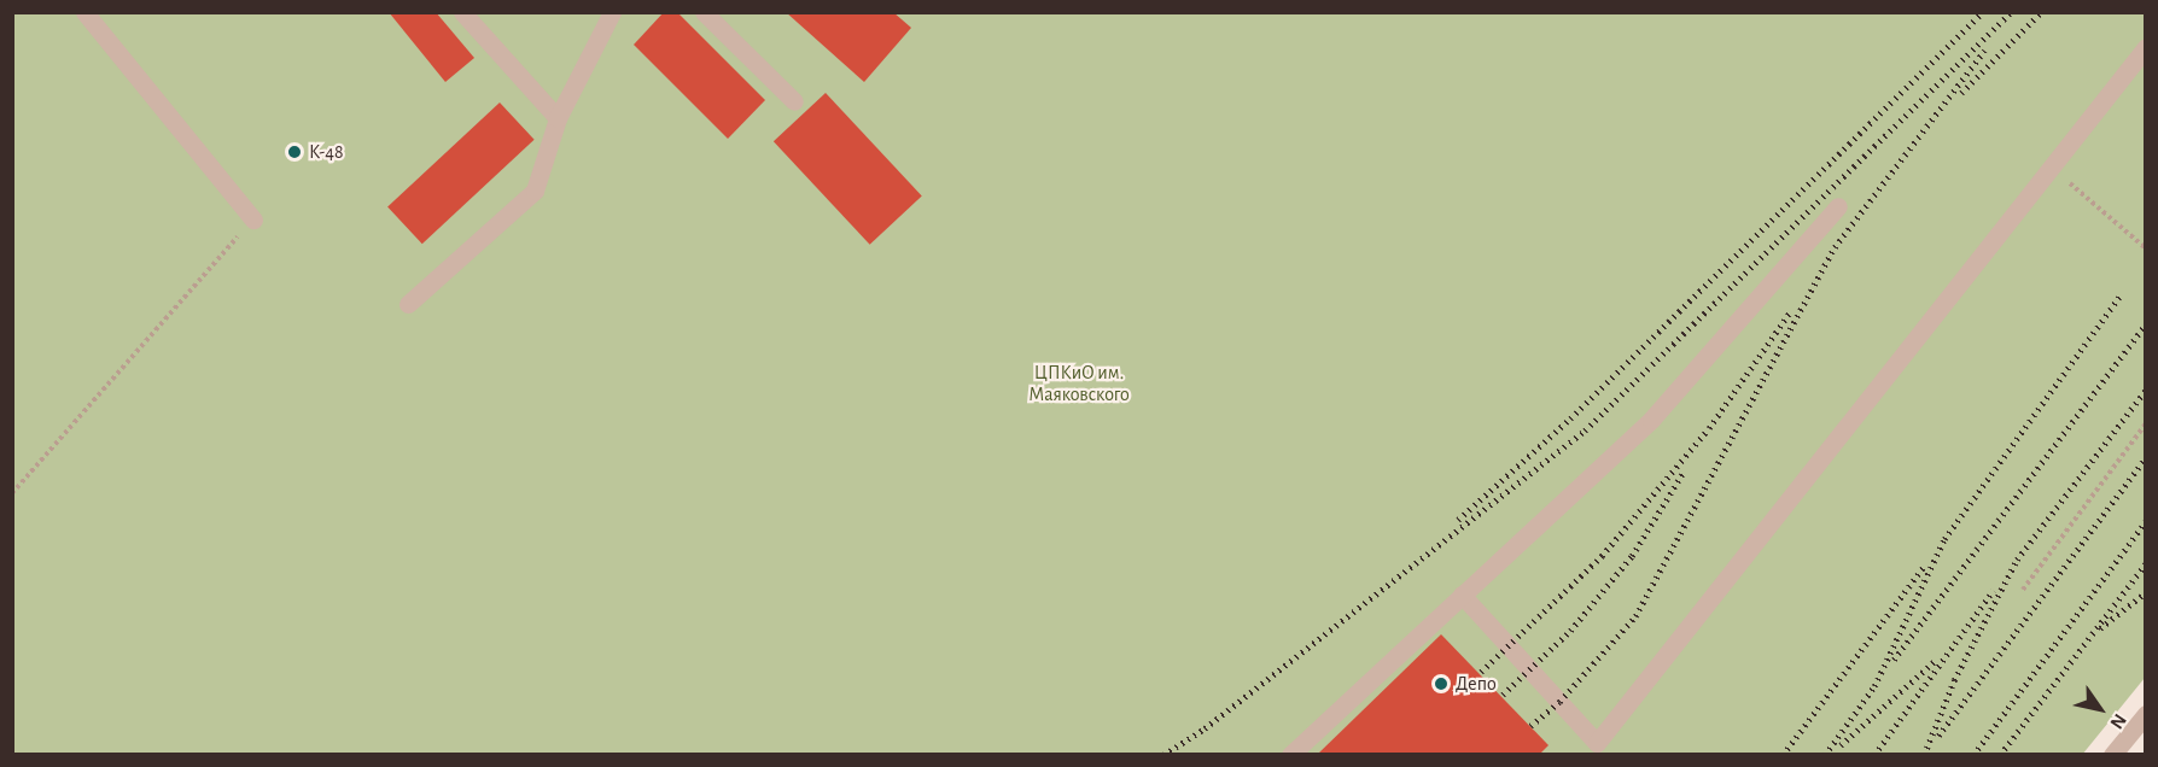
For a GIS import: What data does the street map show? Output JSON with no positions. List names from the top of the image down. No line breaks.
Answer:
{"parks":["ЦПКиО им. Маяковского"],"places":["К-48","Депо"],"north":"bottom right"}
